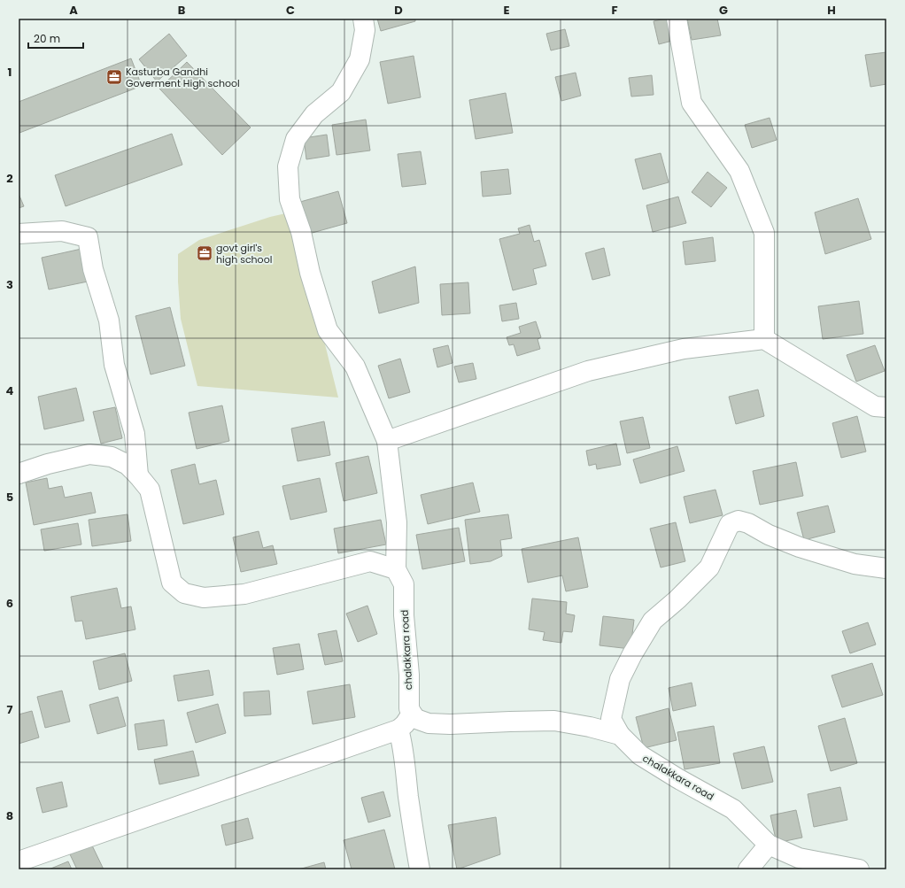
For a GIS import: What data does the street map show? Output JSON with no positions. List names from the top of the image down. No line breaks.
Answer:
{"streets":{"street":["chalakkara road"]},"places":{"office":["Kasturba Gandhi Goverment High school","govt girl's high school"]},"scale_bar":"20 m","grid":{"columns":["A","B","C","D","E","F","G","H"],"rows":["1","2","3","4","5","6","7","8"]}}
